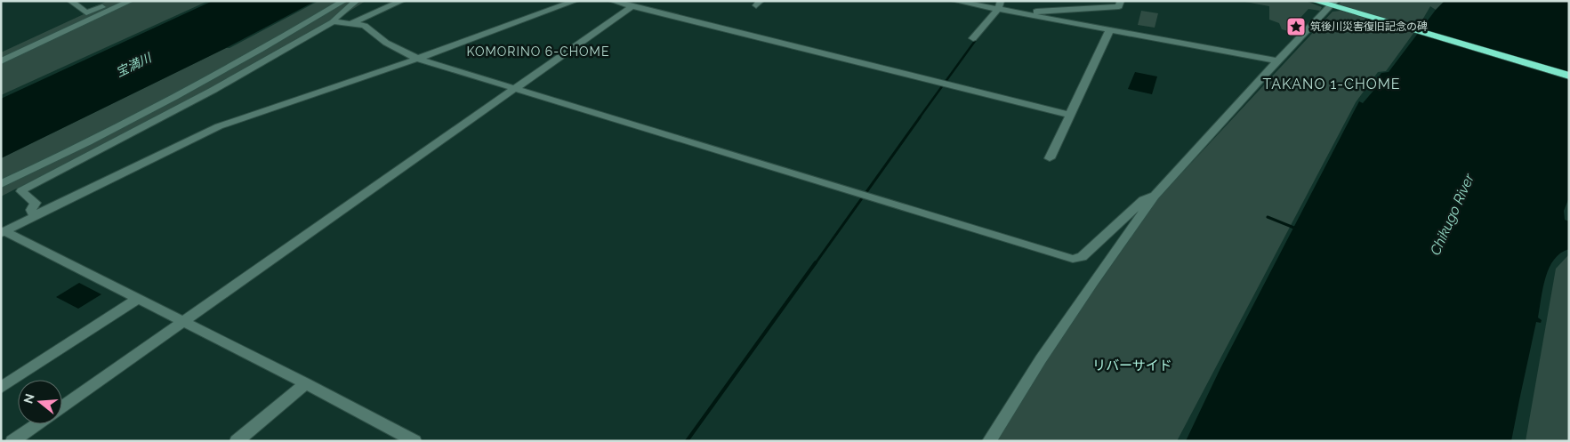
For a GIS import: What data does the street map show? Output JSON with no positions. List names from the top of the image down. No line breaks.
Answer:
{"districts":["KOMORINO 6-CHOME","TAKANO 1-CHOME"],"water":["宝満川","Chikugo River"],"parks":["リバーサイド"],"places":{"place":["筑後川災害復旧記念の碑"]},"north":"left"}
